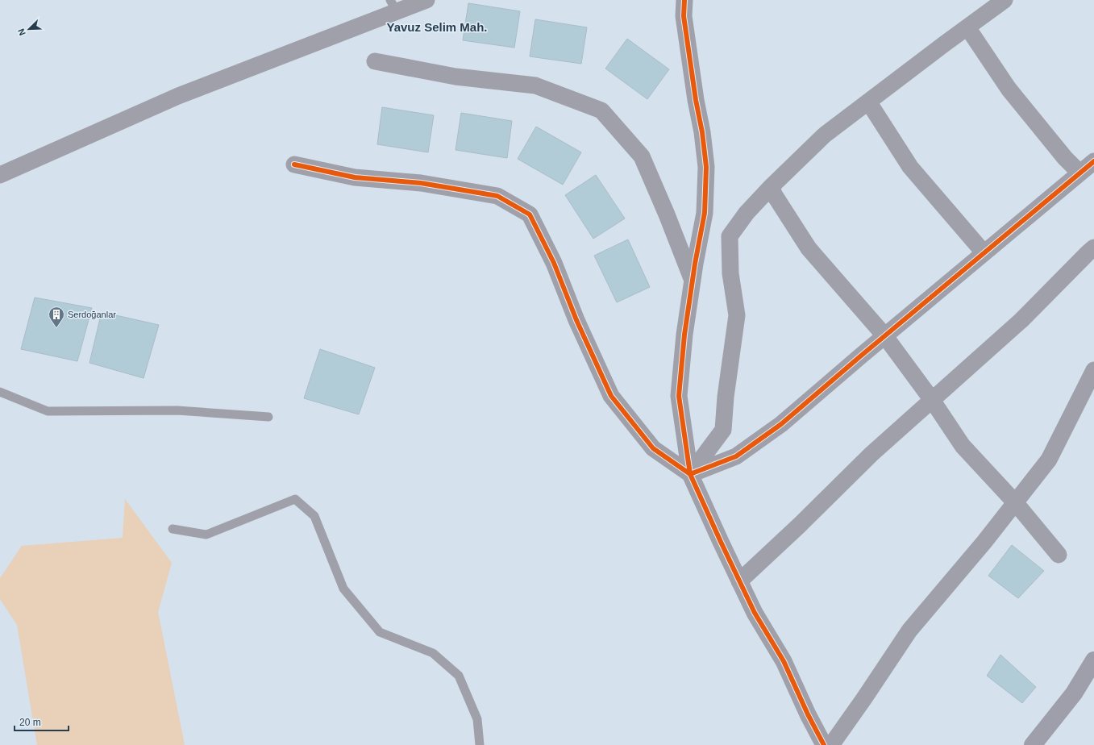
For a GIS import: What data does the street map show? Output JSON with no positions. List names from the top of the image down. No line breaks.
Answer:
{"districts":["Yavuz Selim Mah."],"places":{"building":["Serdoğanlar"]},"scale_bar":"20 m","north":"bottom left"}
